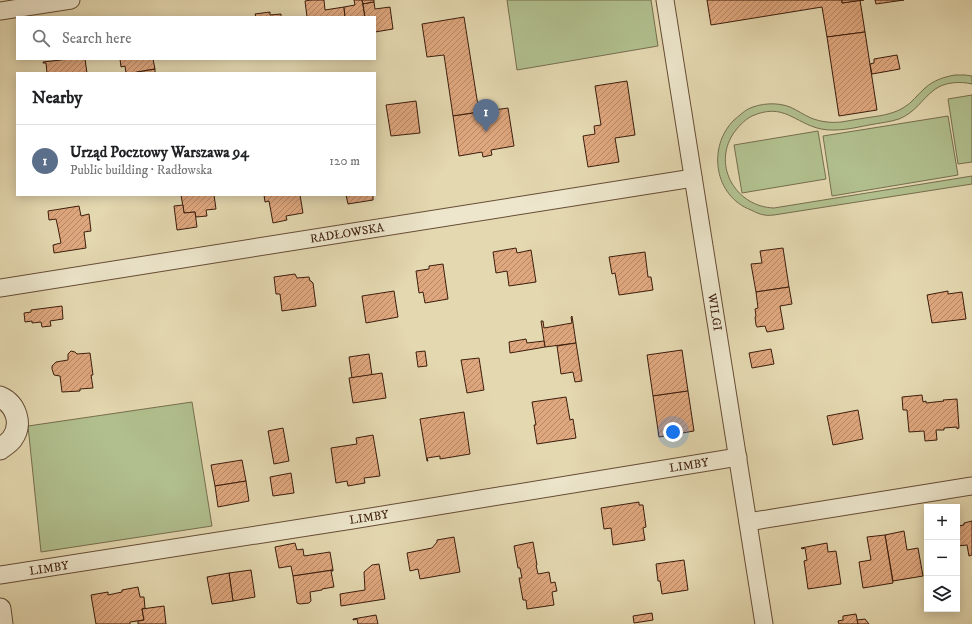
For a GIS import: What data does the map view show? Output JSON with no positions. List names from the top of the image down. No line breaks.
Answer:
{"streets":{"street":["RADŁOWSKA","WILGI","LIMBY"]},"crossings":[["RADŁOWSKA","WILGI"],["WILGI","LIMBY"]],"page":{"search":"Search here","heading":"Nearby","pins":"1","list":[{"mark":"1","name":"Urząd Pocztowy Warszawa 94","note":"Public building · Radłowska","value":"120 m"}],"map_buttons":["+","−"]}}
